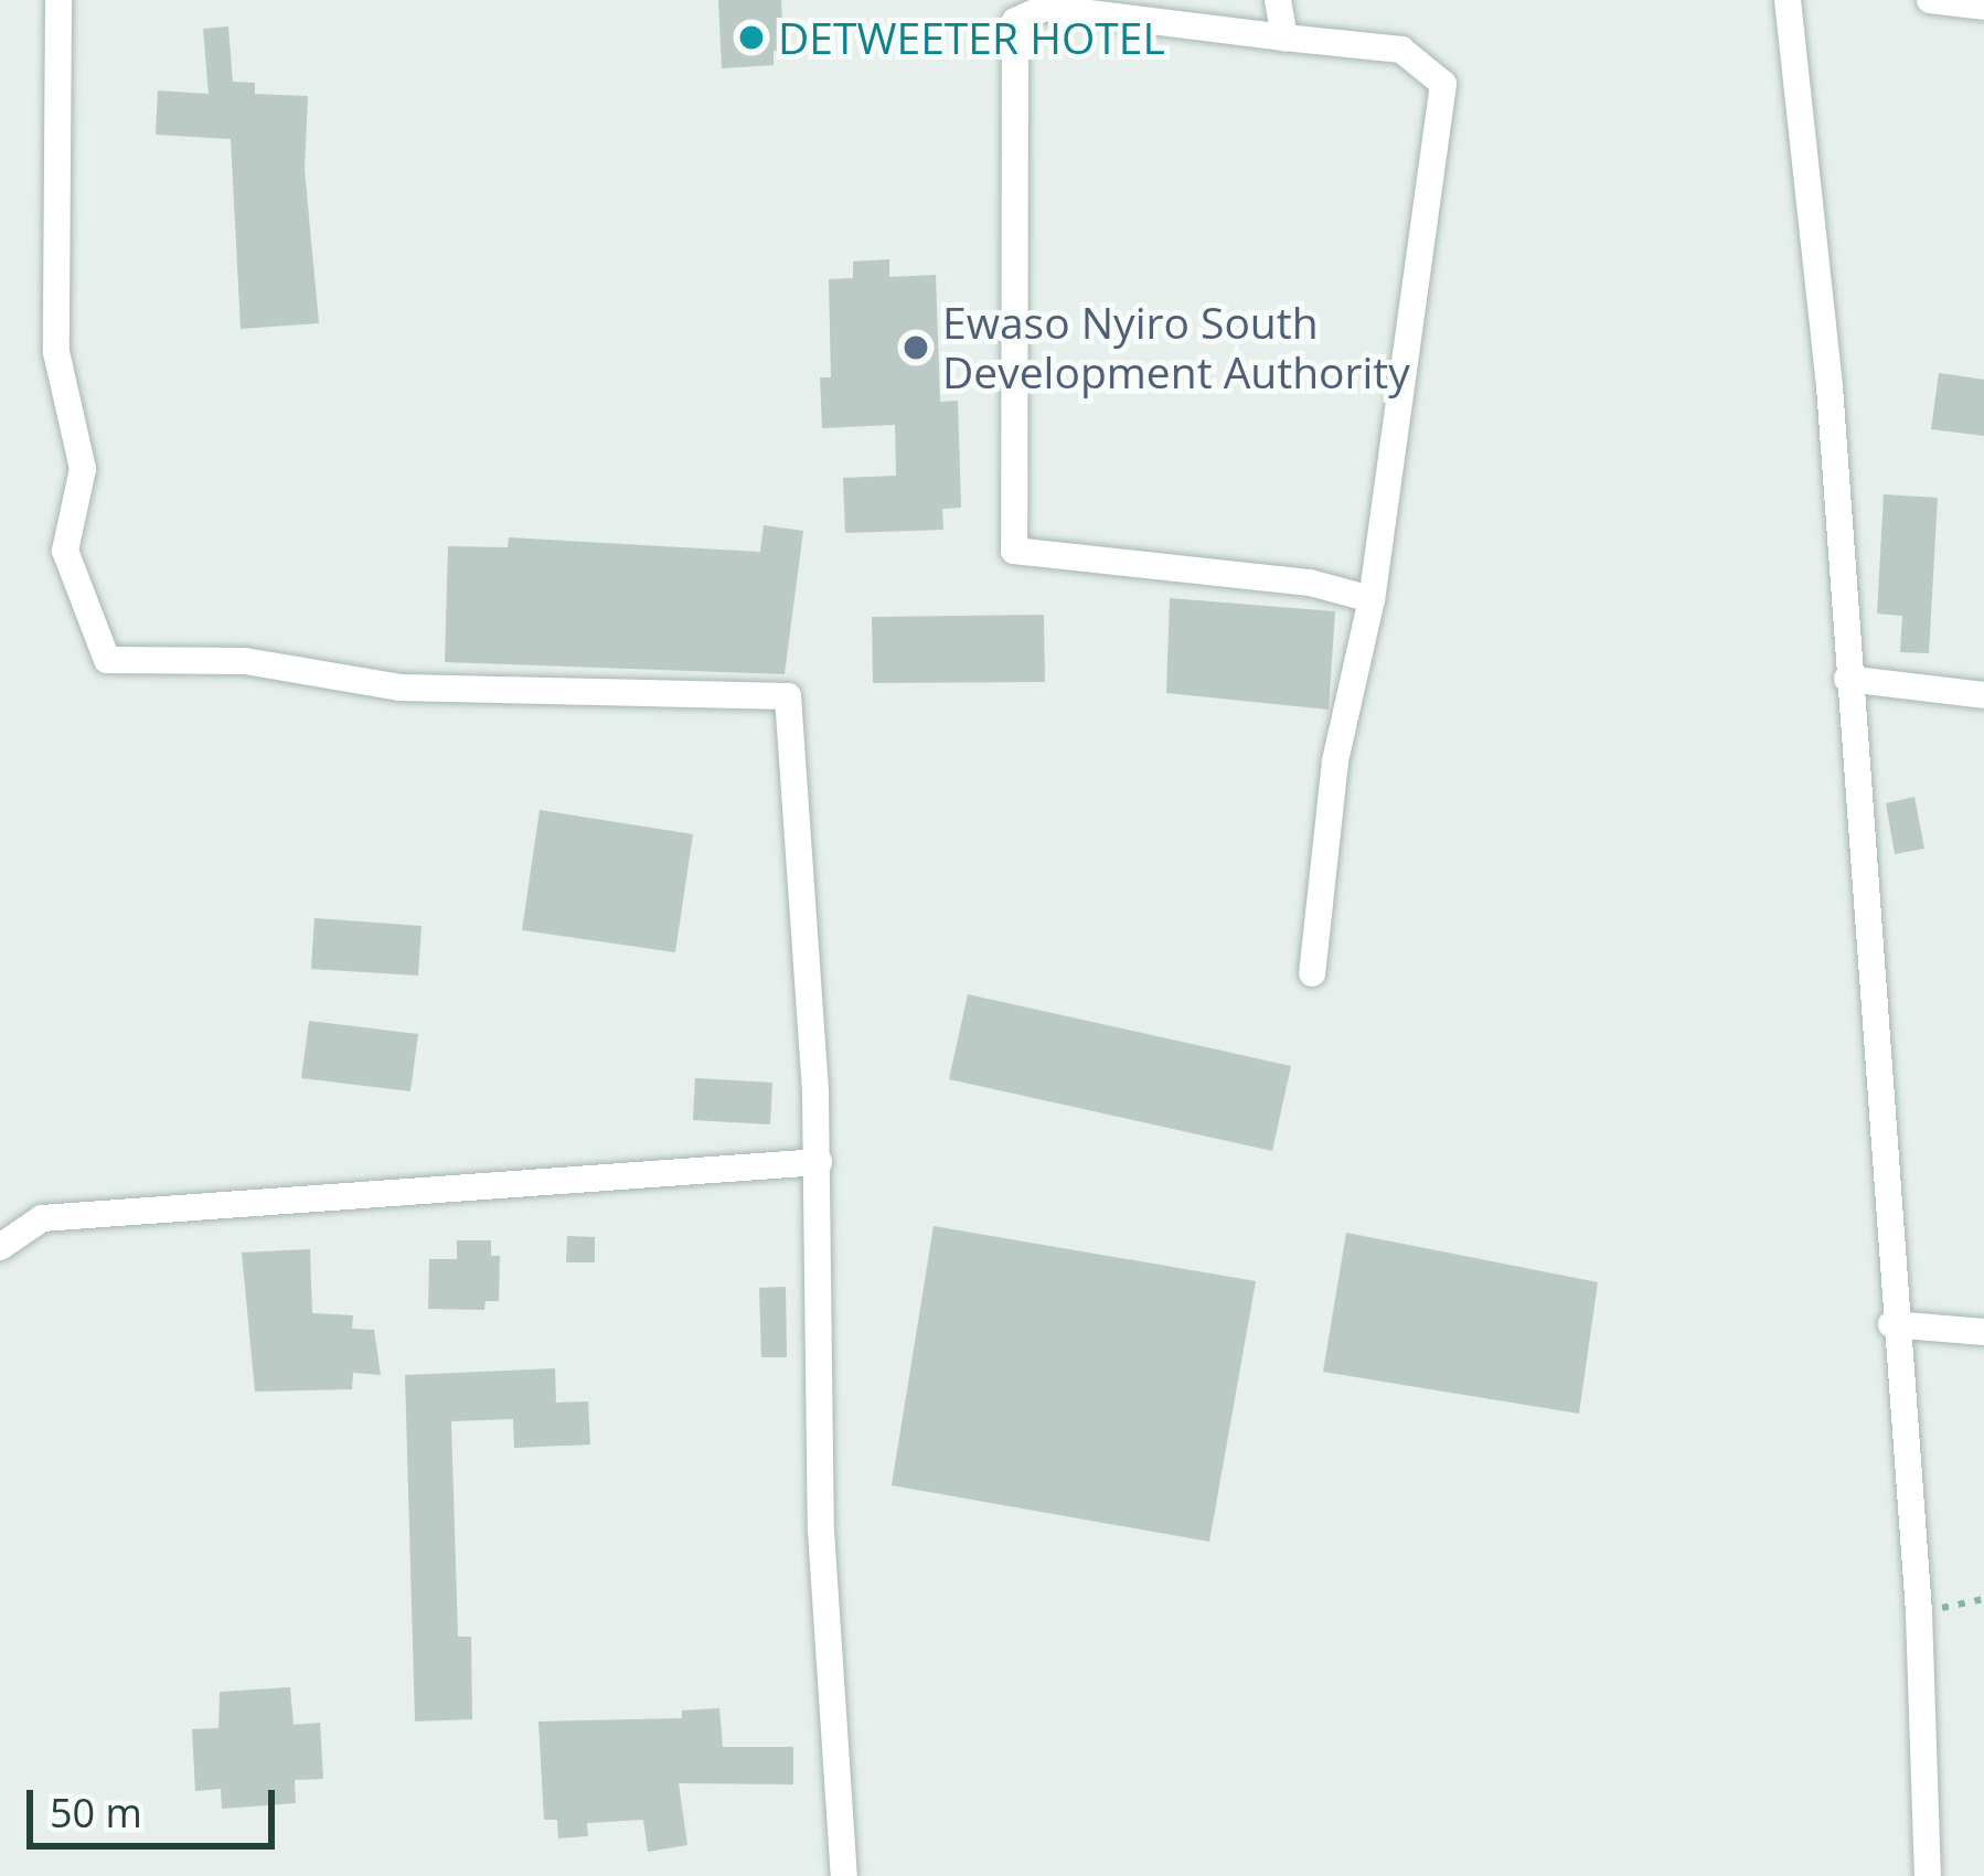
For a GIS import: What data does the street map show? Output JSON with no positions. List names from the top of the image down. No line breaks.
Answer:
{"places":["DETWEETER HOTEL","Ewaso Nyiro South Development Authority"],"scale_bar":"50 m"}
